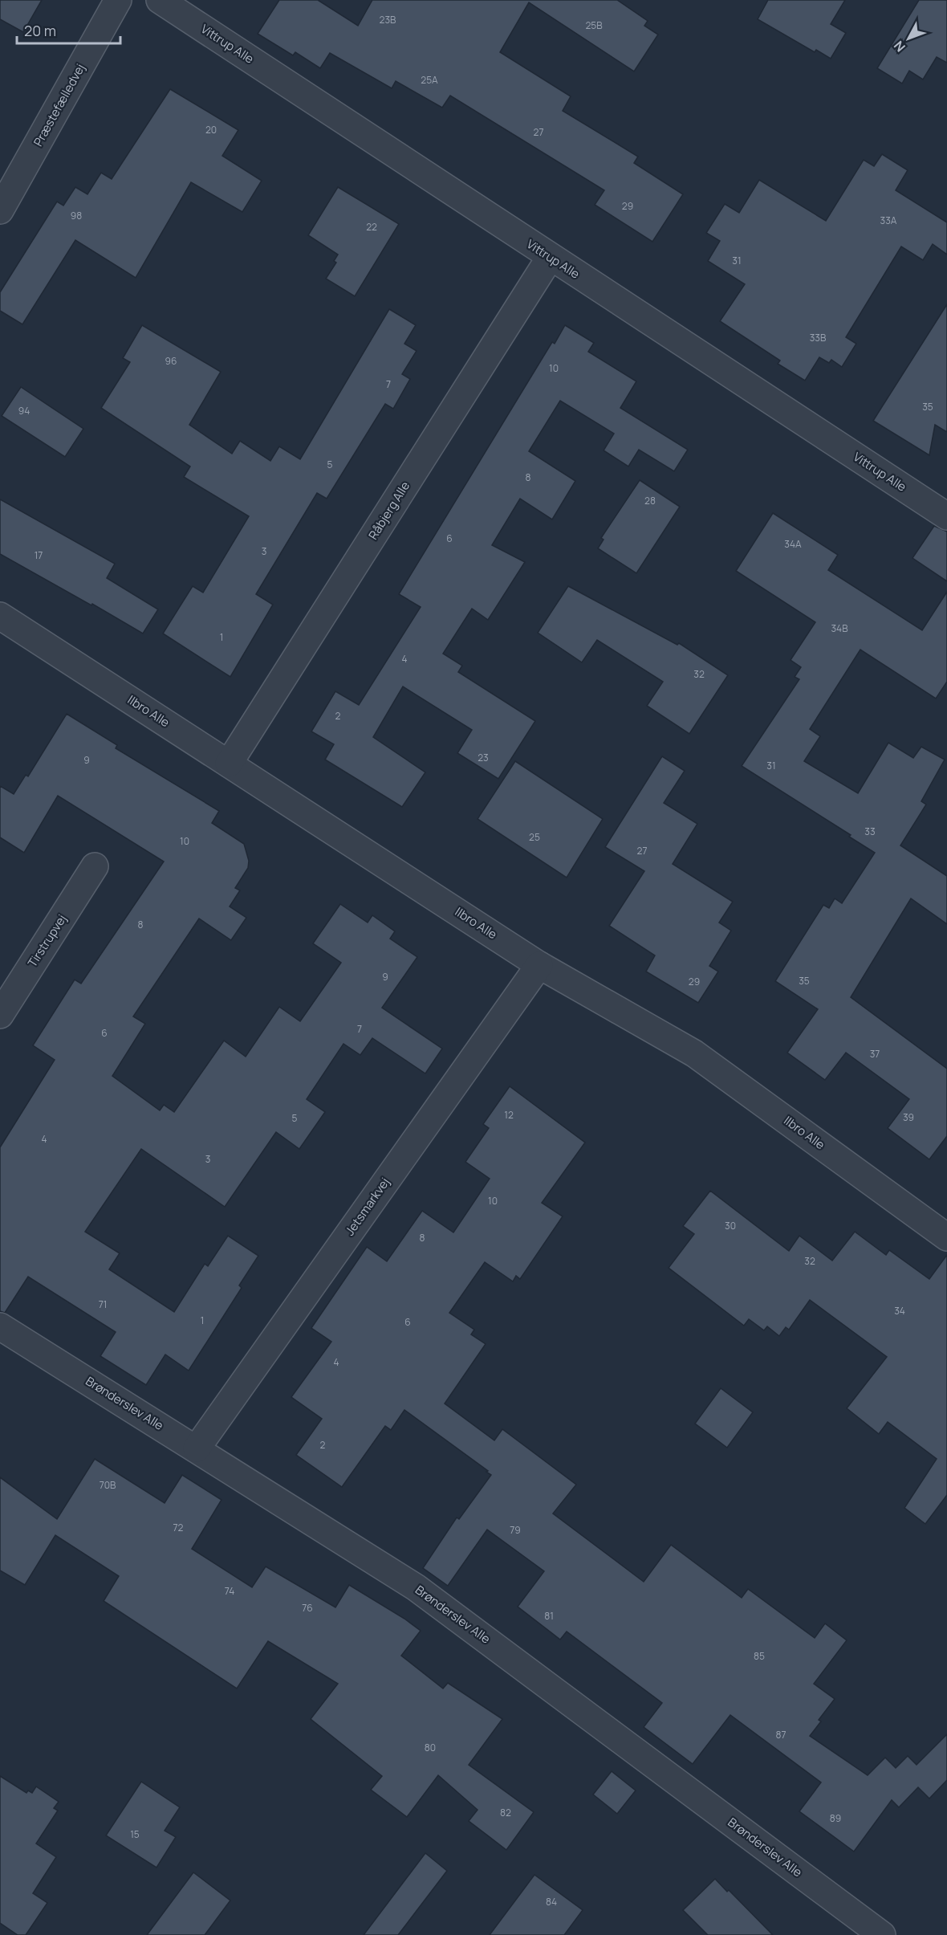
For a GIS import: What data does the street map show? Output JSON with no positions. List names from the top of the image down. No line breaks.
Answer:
{"streets":{"street":["Vittrup Alle","Præstefælledvej","Råbjerg Alle","Ilbro Alle","Tirstrupvej","Jetsmarkvej","Brønderslev Alle"]},"crossings":[["Vittrup Alle","Råbjerg Alle"],["Råbjerg Alle","Ilbro Alle"],["Ilbro Alle","Jetsmarkvej"],["Jetsmarkvej","Brønderslev Alle"]],"house_numbers":["23B","25B","25A","20","27","29","98","33A","22","31","33B","96","10","7","35","94","5","8","28","6","34A","3","17","34B","1","4","32","2","23","9","31","33","25","10","27","8","9","35","29","7","6","37","12","39","5","4","3","10","30","8","32","71","34","1","6","4","2","70B","72","79","74","76","81","85","87","80","82","89","15","84"],"scale_bar":"20 m","north":"bottom left"}
